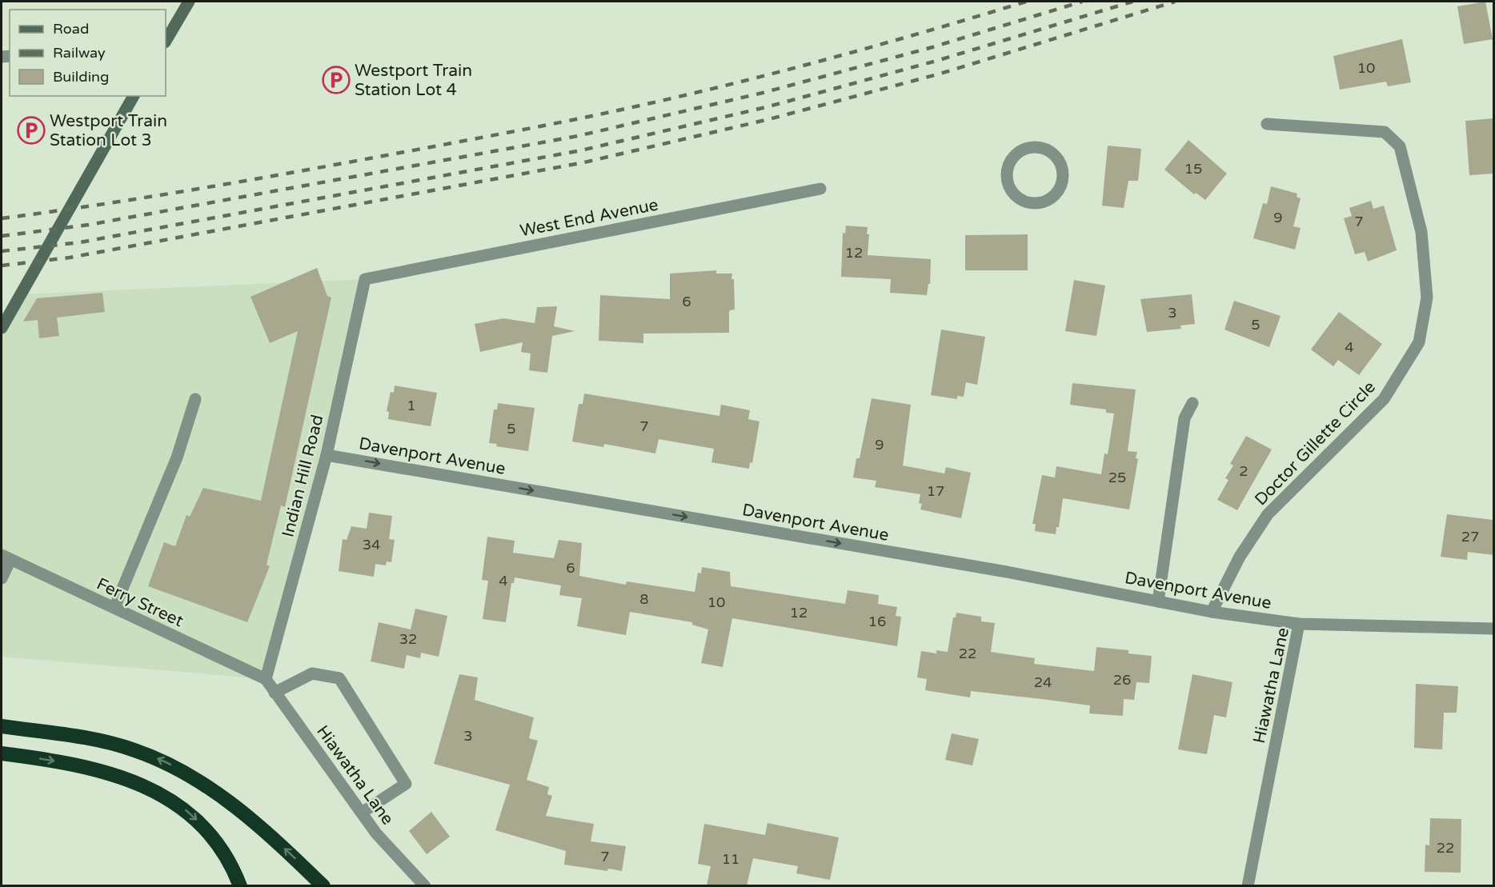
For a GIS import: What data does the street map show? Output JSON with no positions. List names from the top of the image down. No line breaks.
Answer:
{"streets":{"street":["West End Avenue","Doctor Gillette Circle","Davenport Avenue","Indian Hill Road","Ferry Street","Hiawatha Lane"]},"crossings":[["West End Avenue","Indian Hill Road"],["Doctor Gillette Circle","Davenport Avenue"],["Davenport Avenue","Indian Hill Road"],["Davenport Avenue","Hiawatha Lane"],["Indian Hill Road","Ferry Street"],["Indian Hill Road","Hiawatha Lane"],["Ferry Street","Hiawatha Lane"]],"one_way":["Davenport Avenue"],"places":{"parking":["Westport Train Station Lot 4","Westport Train Station Lot 3"]},"house_numbers":["10","15","9","7","12","6","3","5","4","1","7","5","9","2","25","17","27","34","6","4","8","10","12","16","32","22","26","24","3","22","7","11"],"legend":["Road","Railway","Building"]}
